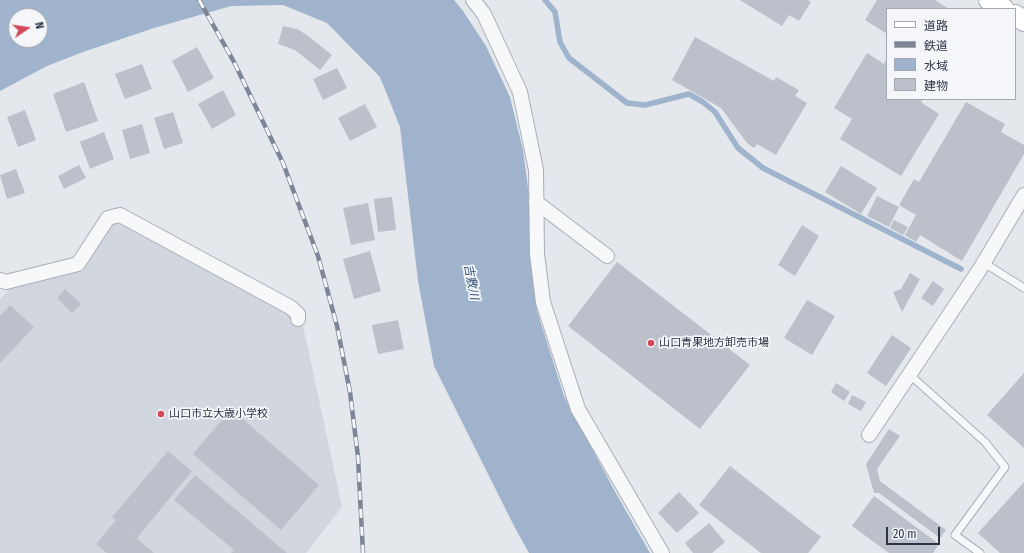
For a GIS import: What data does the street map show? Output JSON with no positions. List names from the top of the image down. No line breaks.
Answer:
{"water":["吉敷川"],"places":["山口青果地方卸売市場","山口市立大歳小学校"],"legend":["道路","鉄道","水域","建物"],"scale_bar":"20 m","north":"right"}
